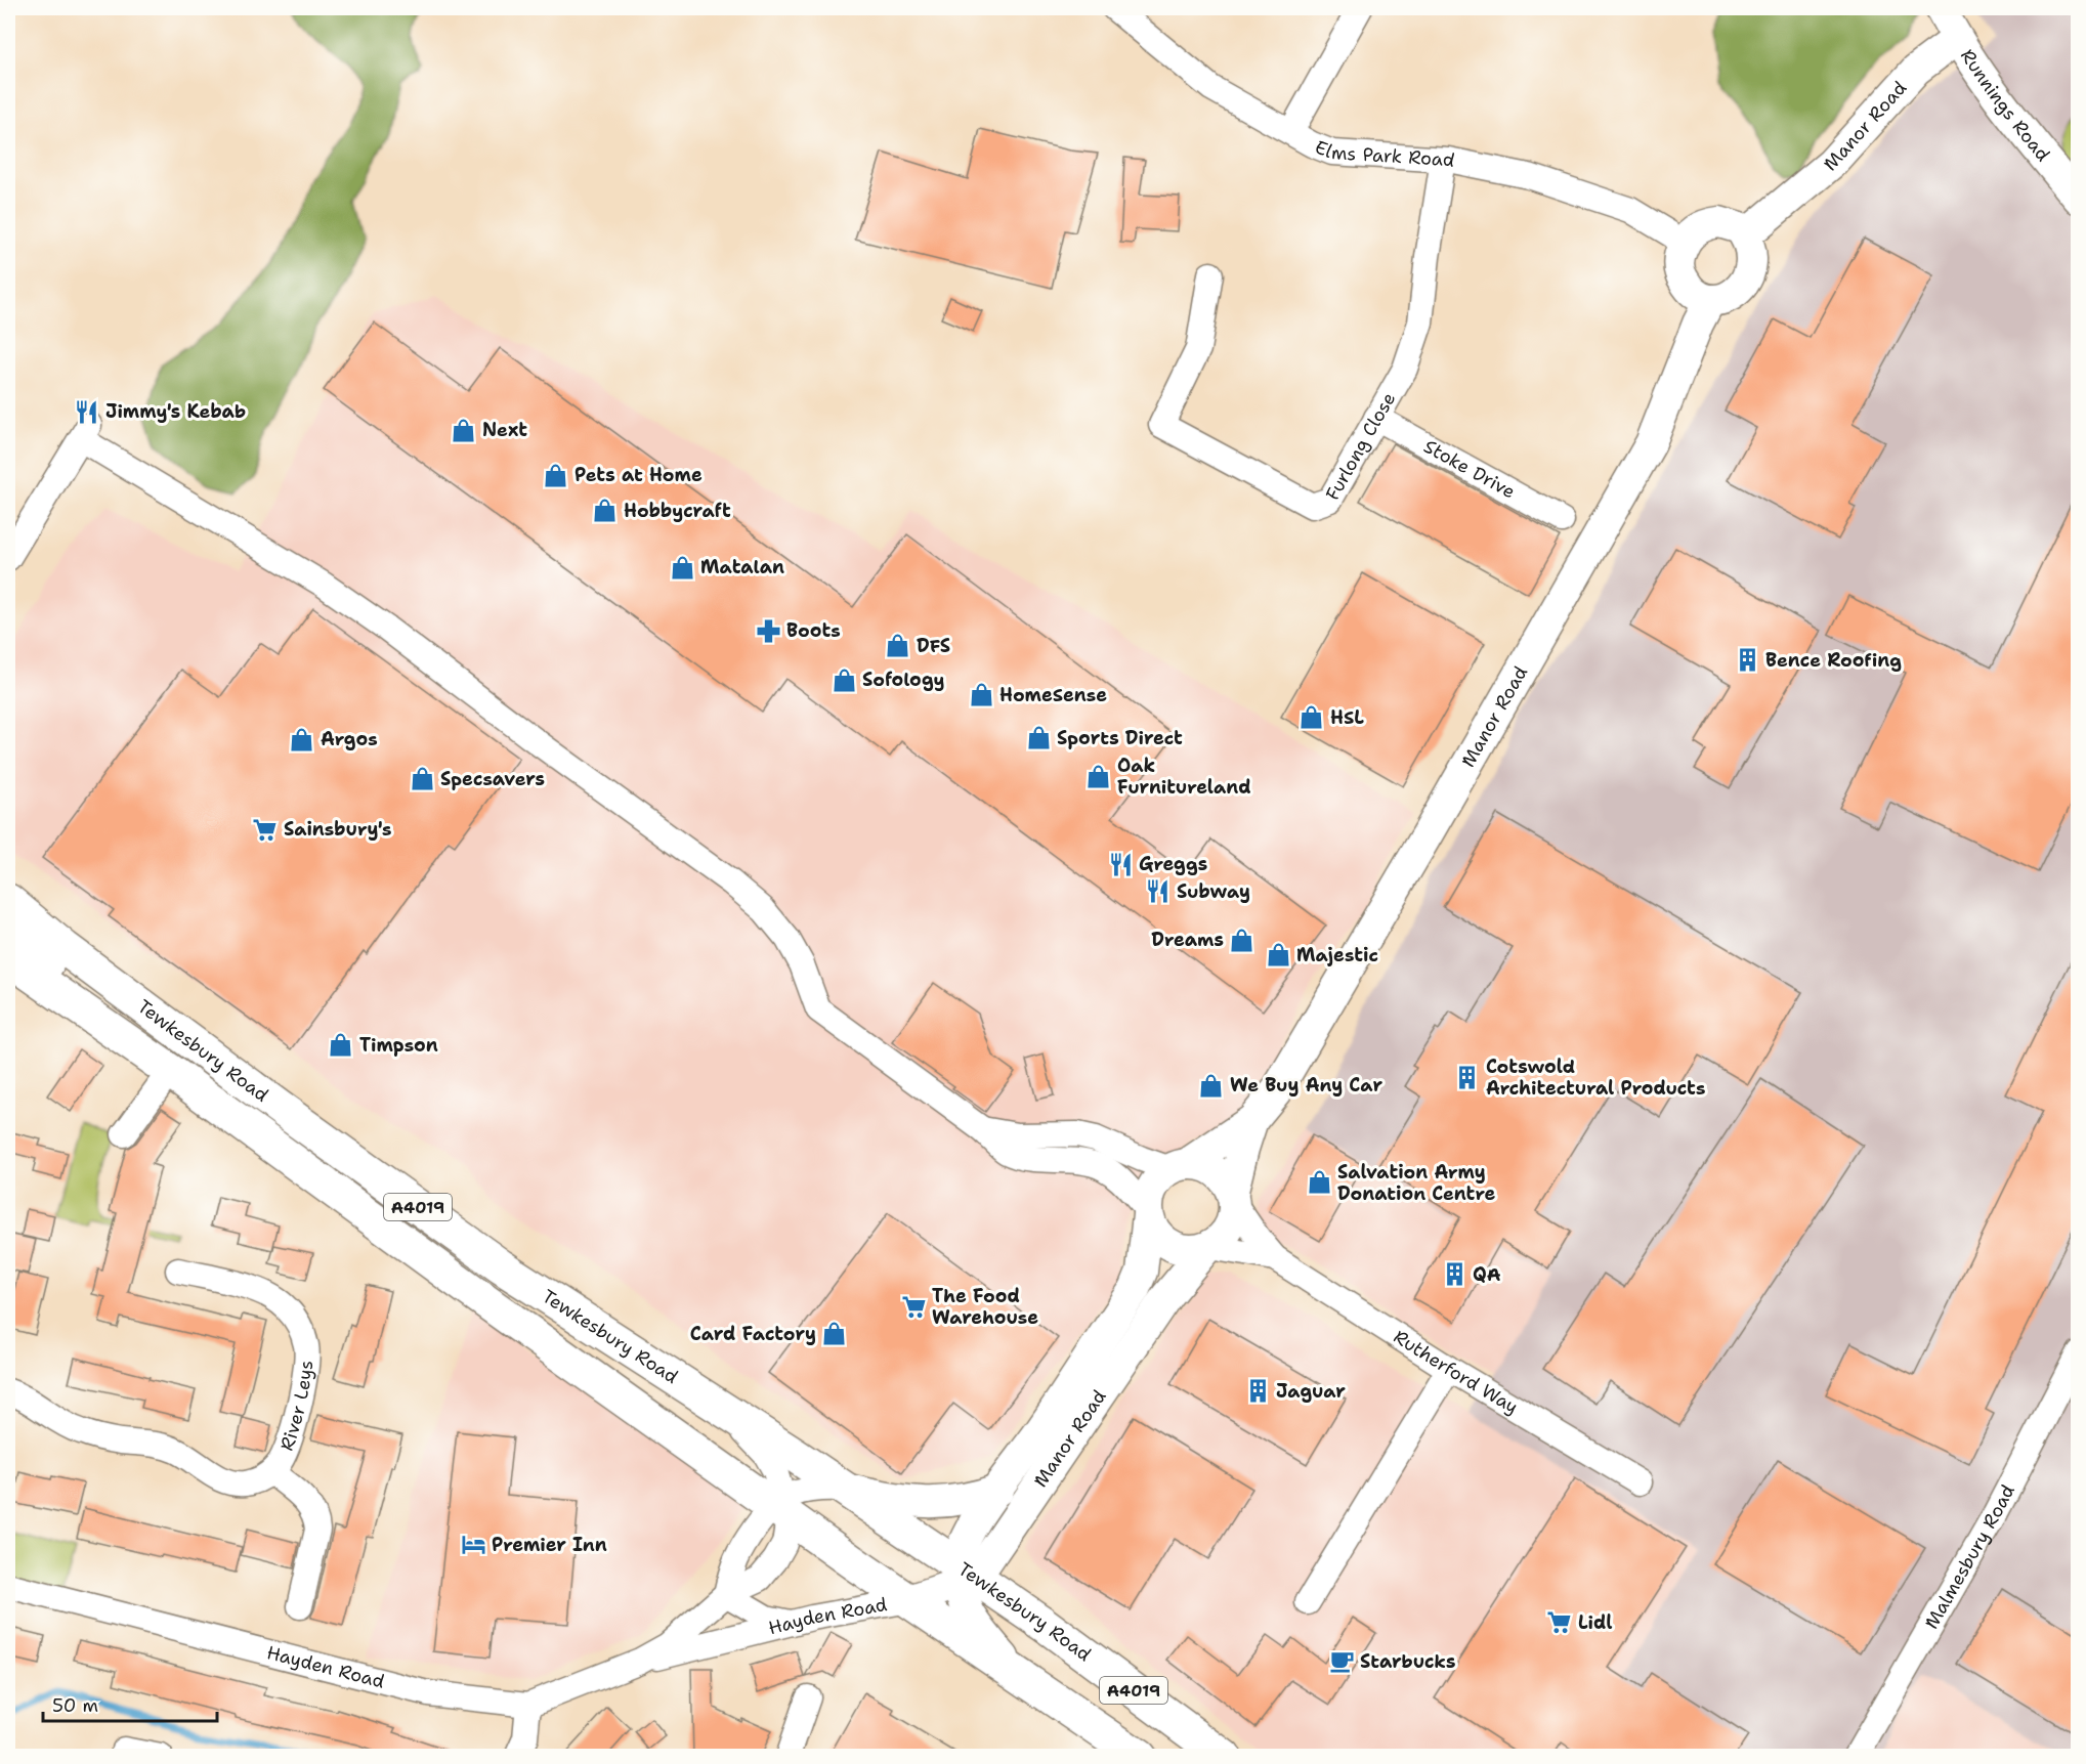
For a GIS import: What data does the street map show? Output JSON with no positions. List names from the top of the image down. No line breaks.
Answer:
{"streets":{"highway":["Tewkesbury Road","A4019"],"street":["Runnings Road","Manor Road","Elms Park Road","Furlong Close","Stoke Drive","Rutherford Way","River Leys","Malmesbury Road","Hayden Road"]},"crossings":[["Runnings Road","Manor Road"],["Manor Road","Elms Park Road"],["Manor Road","Tewkesbury Road"],["Manor Road","Rutherford Way"],["Elms Park Road","Furlong Close"],["Furlong Close","Stoke Drive"],["Tewkesbury Road","Hayden Road"]],"places":{"restaurant":["Jimmy's Kebab","Greggs","Subway"],"shop":["Next","Pets at Home","Hobbycraft","Matalan","DFS","Sofology","HomeSense","HSL","Sports Direct","Argos","Oak Furnitureland","Specsavers","Dreams","Majestic","Timpson","We Buy Any Car","Salvation Army Donation Centre","Card Factory"],"pharmacy":["Boots"],"building":["Bence Roofing","Cotswold Architectural Products","QA","Jaguar"],"supermarket":["Sainsbury's","The Food Warehouse","Lidl"],"hotel":["Premier Inn"],"cafe":["Starbucks"]},"scale_bar":"50 m"}
